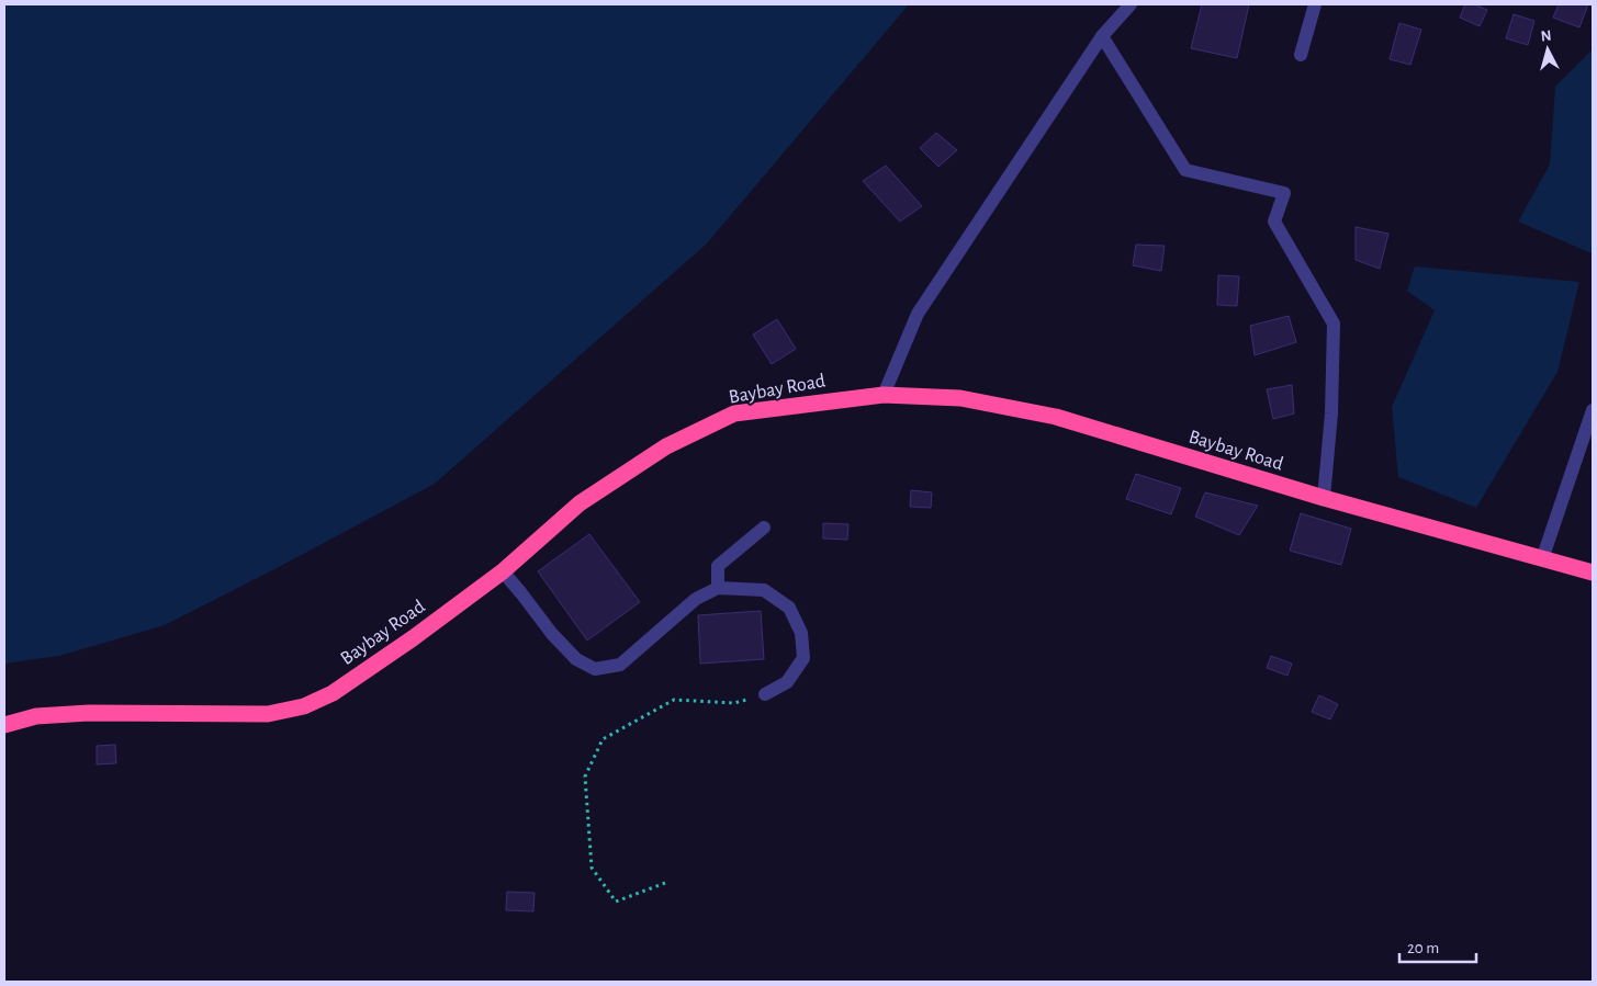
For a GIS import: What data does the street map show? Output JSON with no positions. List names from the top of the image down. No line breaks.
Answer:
{"streets":{"highway":["Baybay Road"]},"scale_bar":"20 m","north":"top"}
